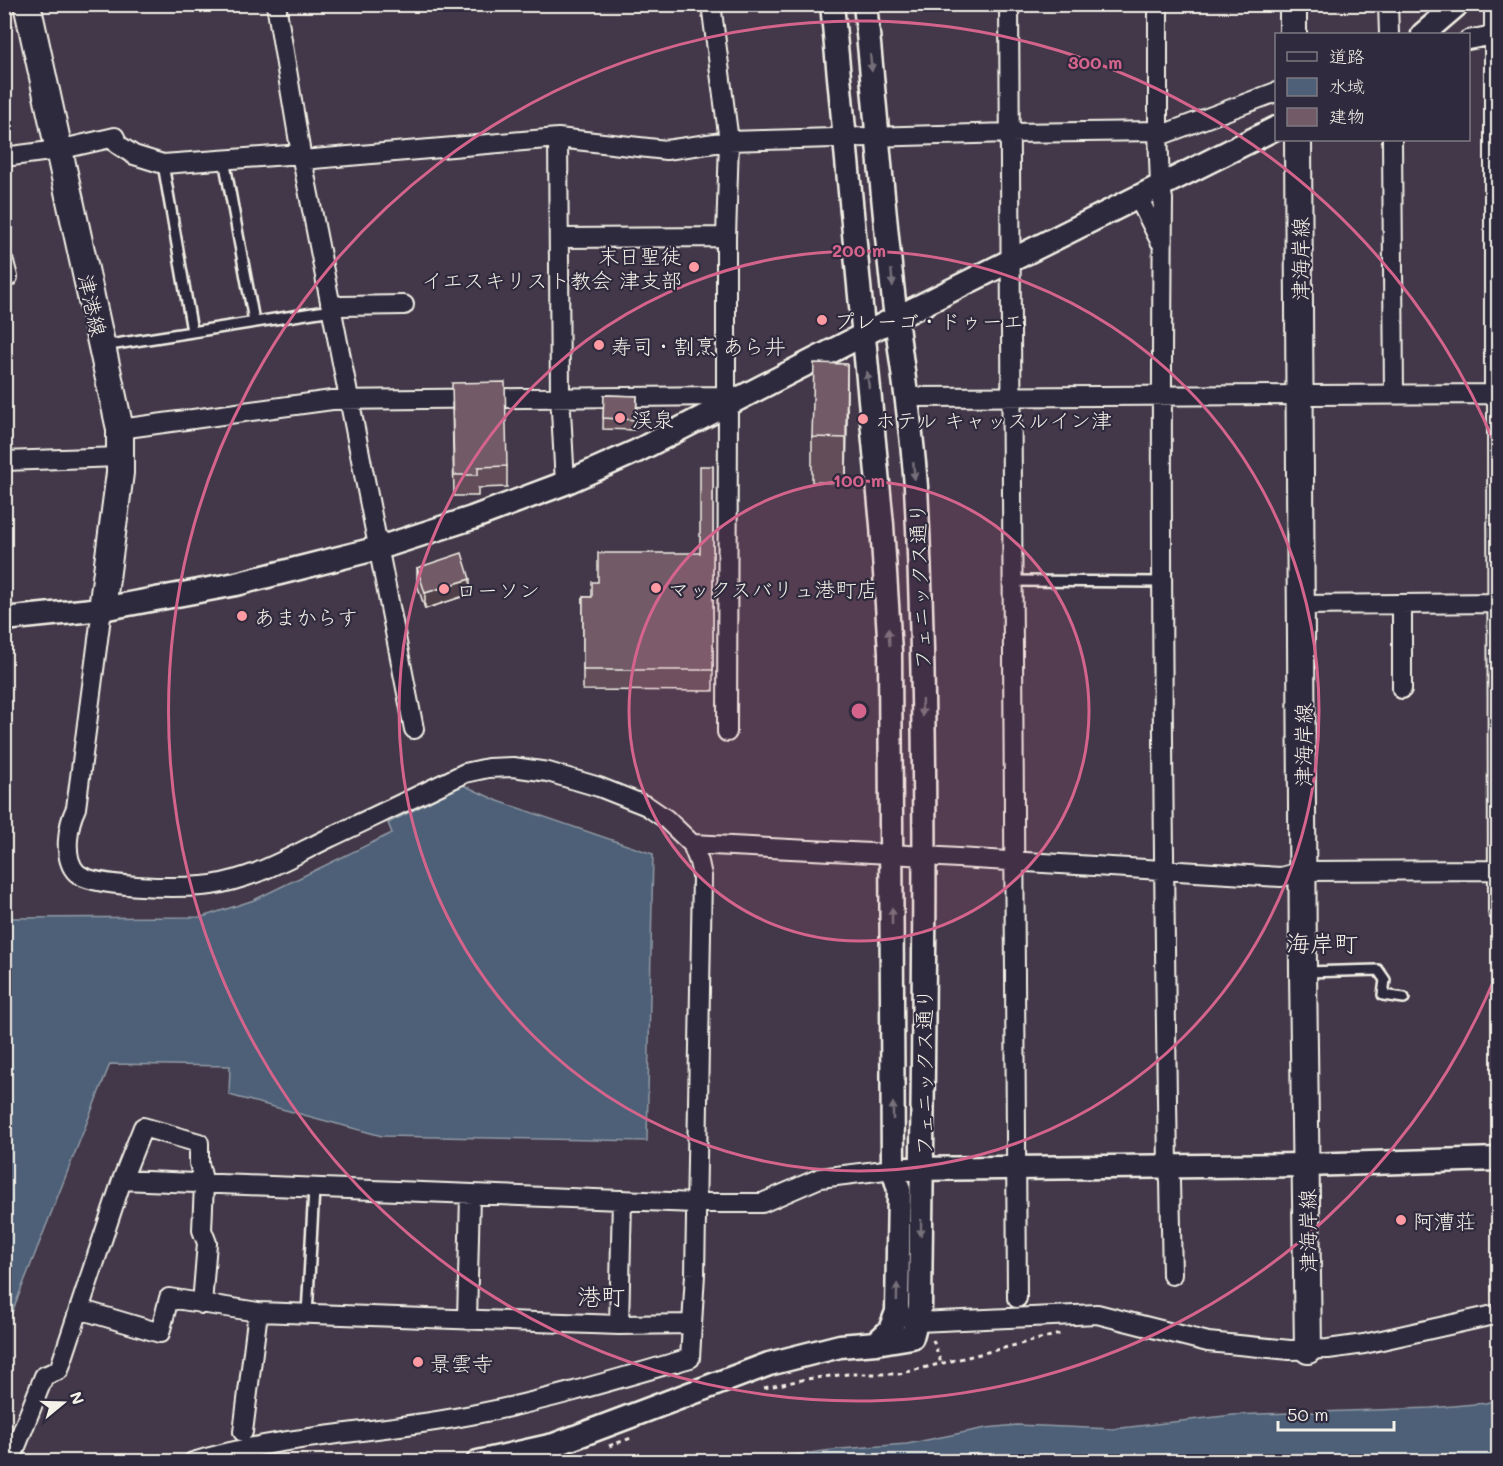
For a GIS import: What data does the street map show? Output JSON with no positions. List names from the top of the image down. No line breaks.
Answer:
{"streets":{"main road":["津海岸線","津港線"],"street":["フェニックス通り"]},"districts":["海岸町","港町"],"places":["末日聖徒 イエスキリスト教会 津支部","プレーゴ・ドゥーエ","寿司・割烹 あら井","渓泉","ホテル キャッスルイン津","マックスバリュ港町店","ローソン","あまからす","阿漕荘","景雲寺"],"legend":["道路","水域","建物"],"scale_bar":"50 m","north":"right","rings":["300 m","200 m","100 m"]}
